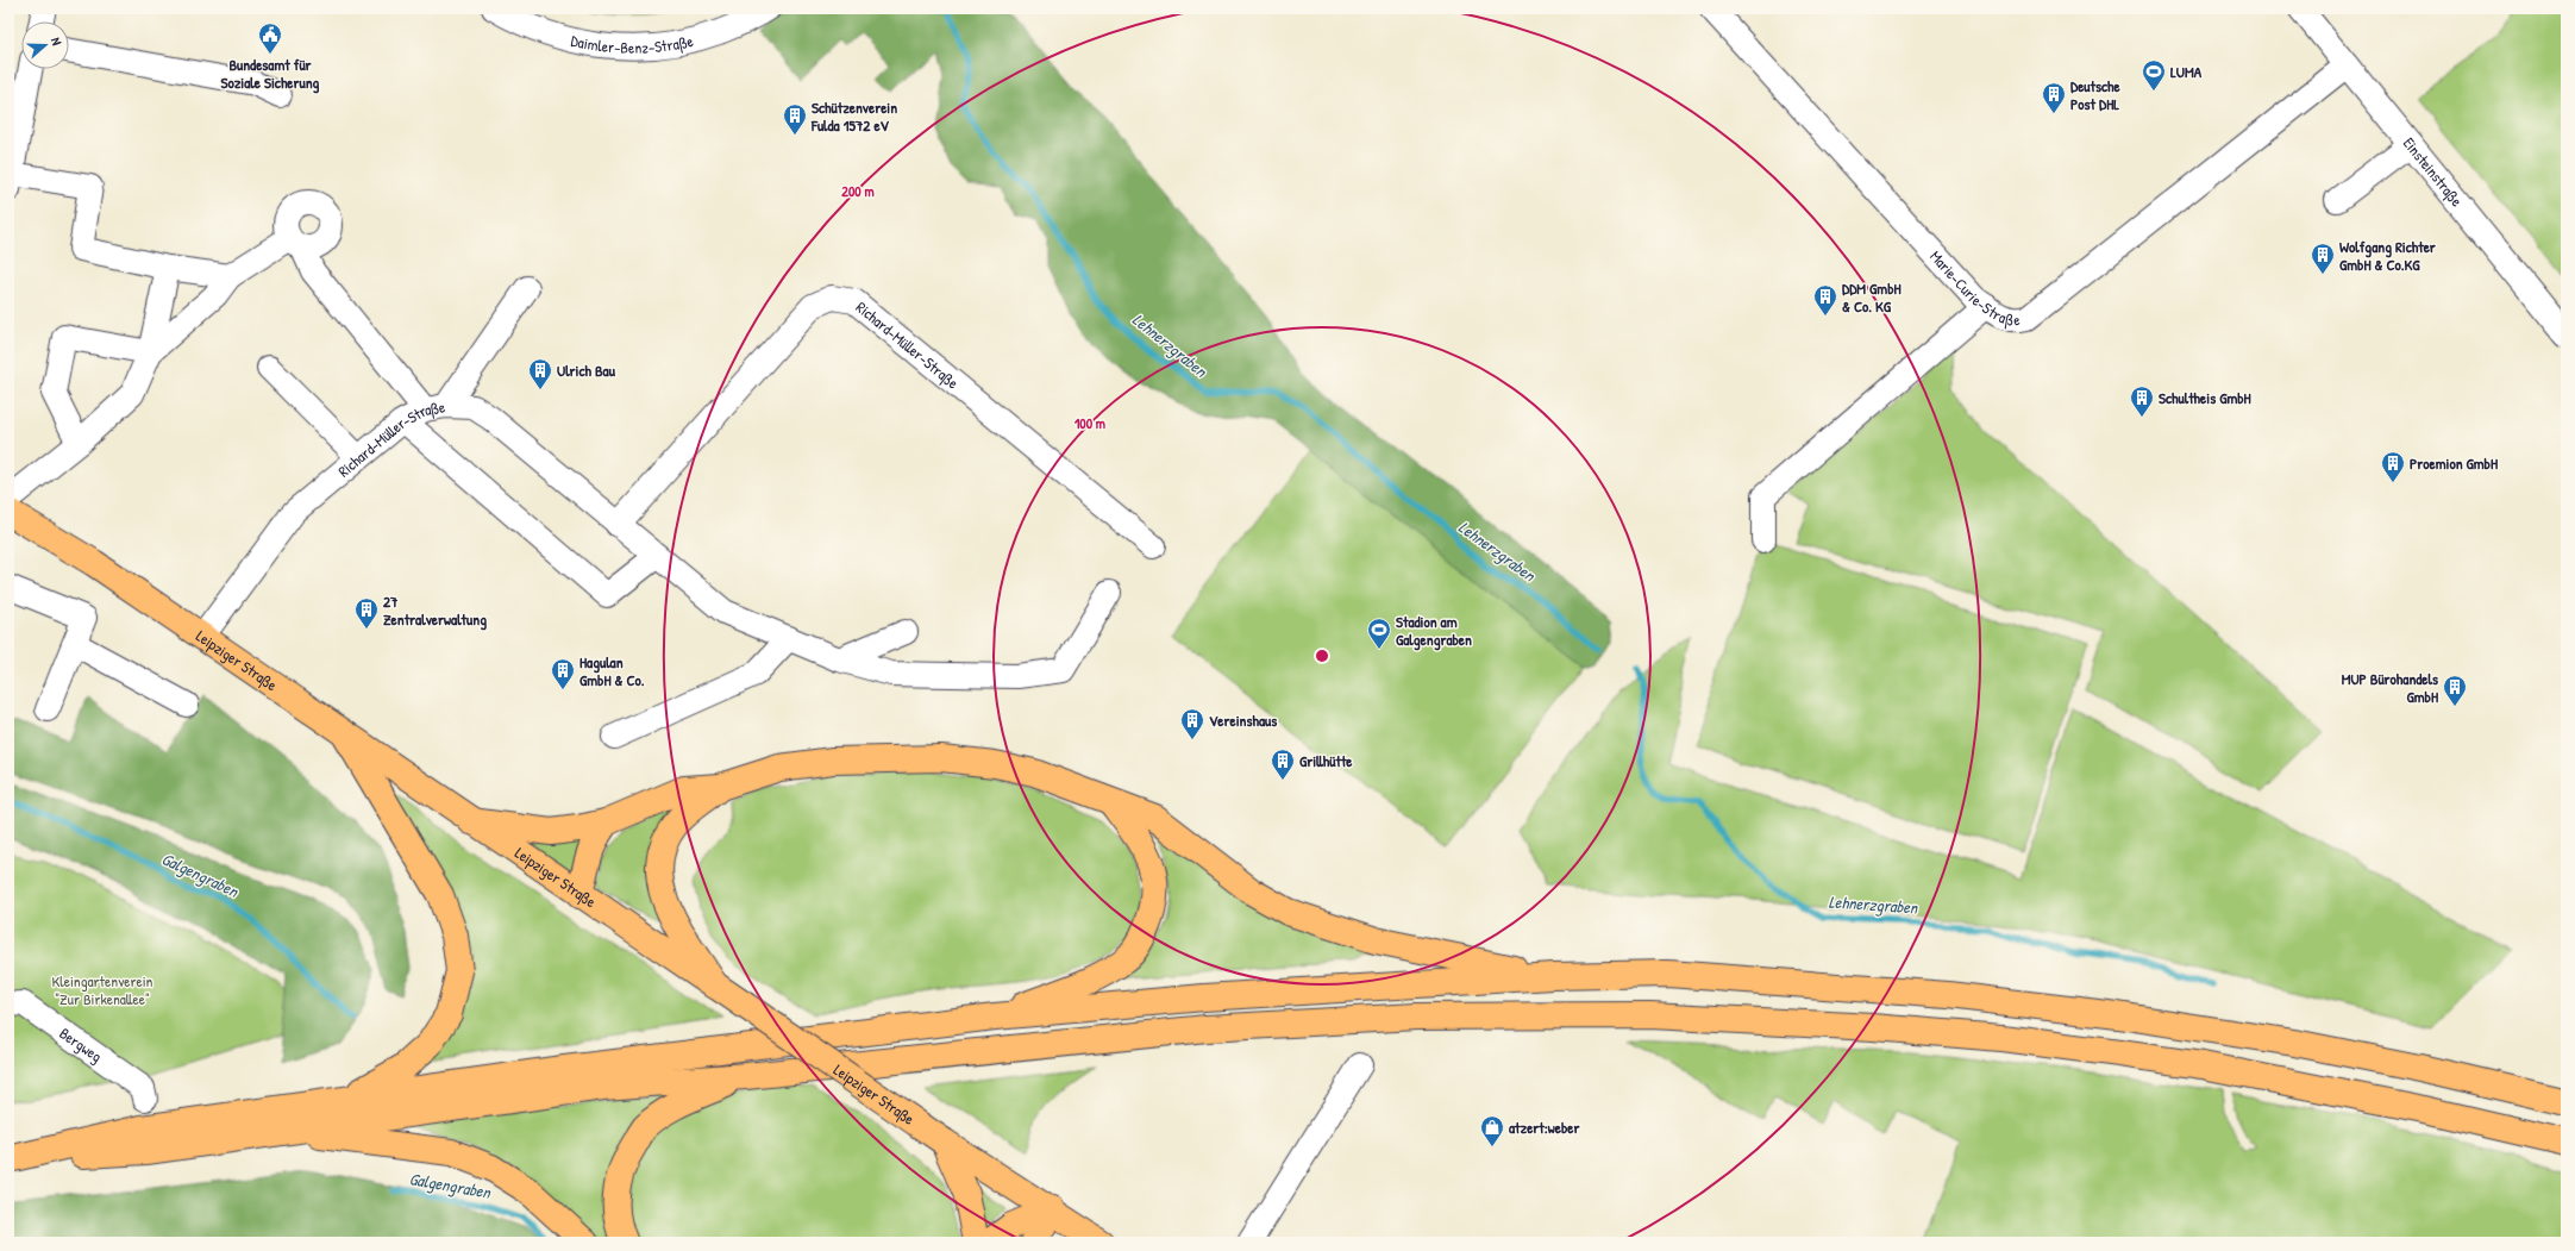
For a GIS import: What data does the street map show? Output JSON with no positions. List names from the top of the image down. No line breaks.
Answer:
{"streets":{"main road":["Leipziger Straße"],"street":["Daimler-Benz-Straße","Einsteinstraße","Marie-Curie-Straße","Richard-Müller-Straße","Bergweg"]},"crossings":[["Einsteinstraße","Marie-Curie-Straße"],["Richard-Müller-Straße","Leipziger Straße"]],"water":["Lehnerzgraben","Galgengraben"],"parks":["Kleingartenverein \"Zur Birkenallee\""],"places":{"public building":["Bundesamt für Soziale Sicherung"],"sports":["LUMA","Stadion am Galgengraben"],"building":["Deutsche Post DHL","Schützenverein Fulda 1572 eV","Wolfgang Richter GmbH & Co.KG","DDM GmbH & Co. KG","Ulrich Bau","Schultheis GmbH","Proemion GmbH","27 Zentralverwaltung","Hagulan GmbH & Co.","MUP Bürohandels GmbH","Vereinshaus","Grillhütte"],"shop":["atzert:weber"]},"north":"right","rings":["200 m","100 m"]}
